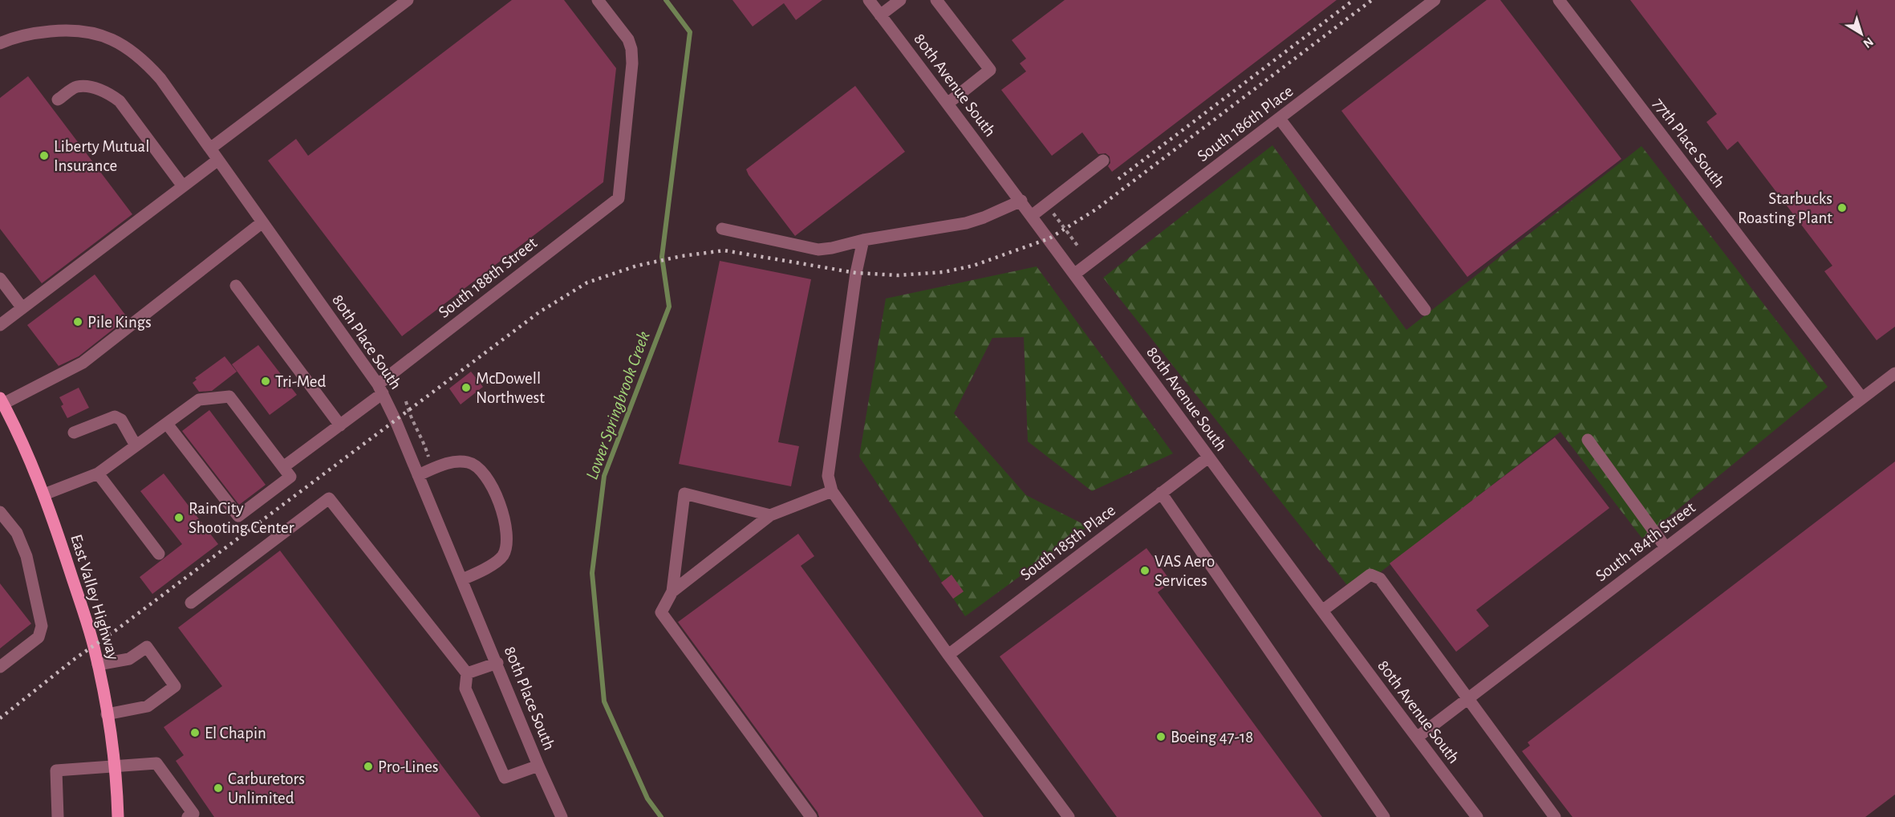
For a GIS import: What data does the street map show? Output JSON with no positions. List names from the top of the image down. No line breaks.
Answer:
{"streets":{"main road":["East Valley Highway"],"street":["80th Avenue South","South 186th Place","77th Place South","South 188th Street","80th Place South","South 184th Street","South 185th Place"]},"crossings":[["80th Avenue South","South 186th Place"],["80th Avenue South","South 184th Street"],["80th Avenue South","South 185th Place"],["77th Place South","South 184th Street"],["South 188th Street","80th Place South"]],"water":["Lower Springbrook Creek"],"places":["Liberty Mutual Insurance","Starbucks Roasting Plant","Pile Kings","Tri-Med","McDowell Northwest","RainCity Shooting Center","VAS Aero Services","El Chapin","Boeing 47-18","Pro-Lines","Carburetors Unlimited"],"north":"bottom right"}
